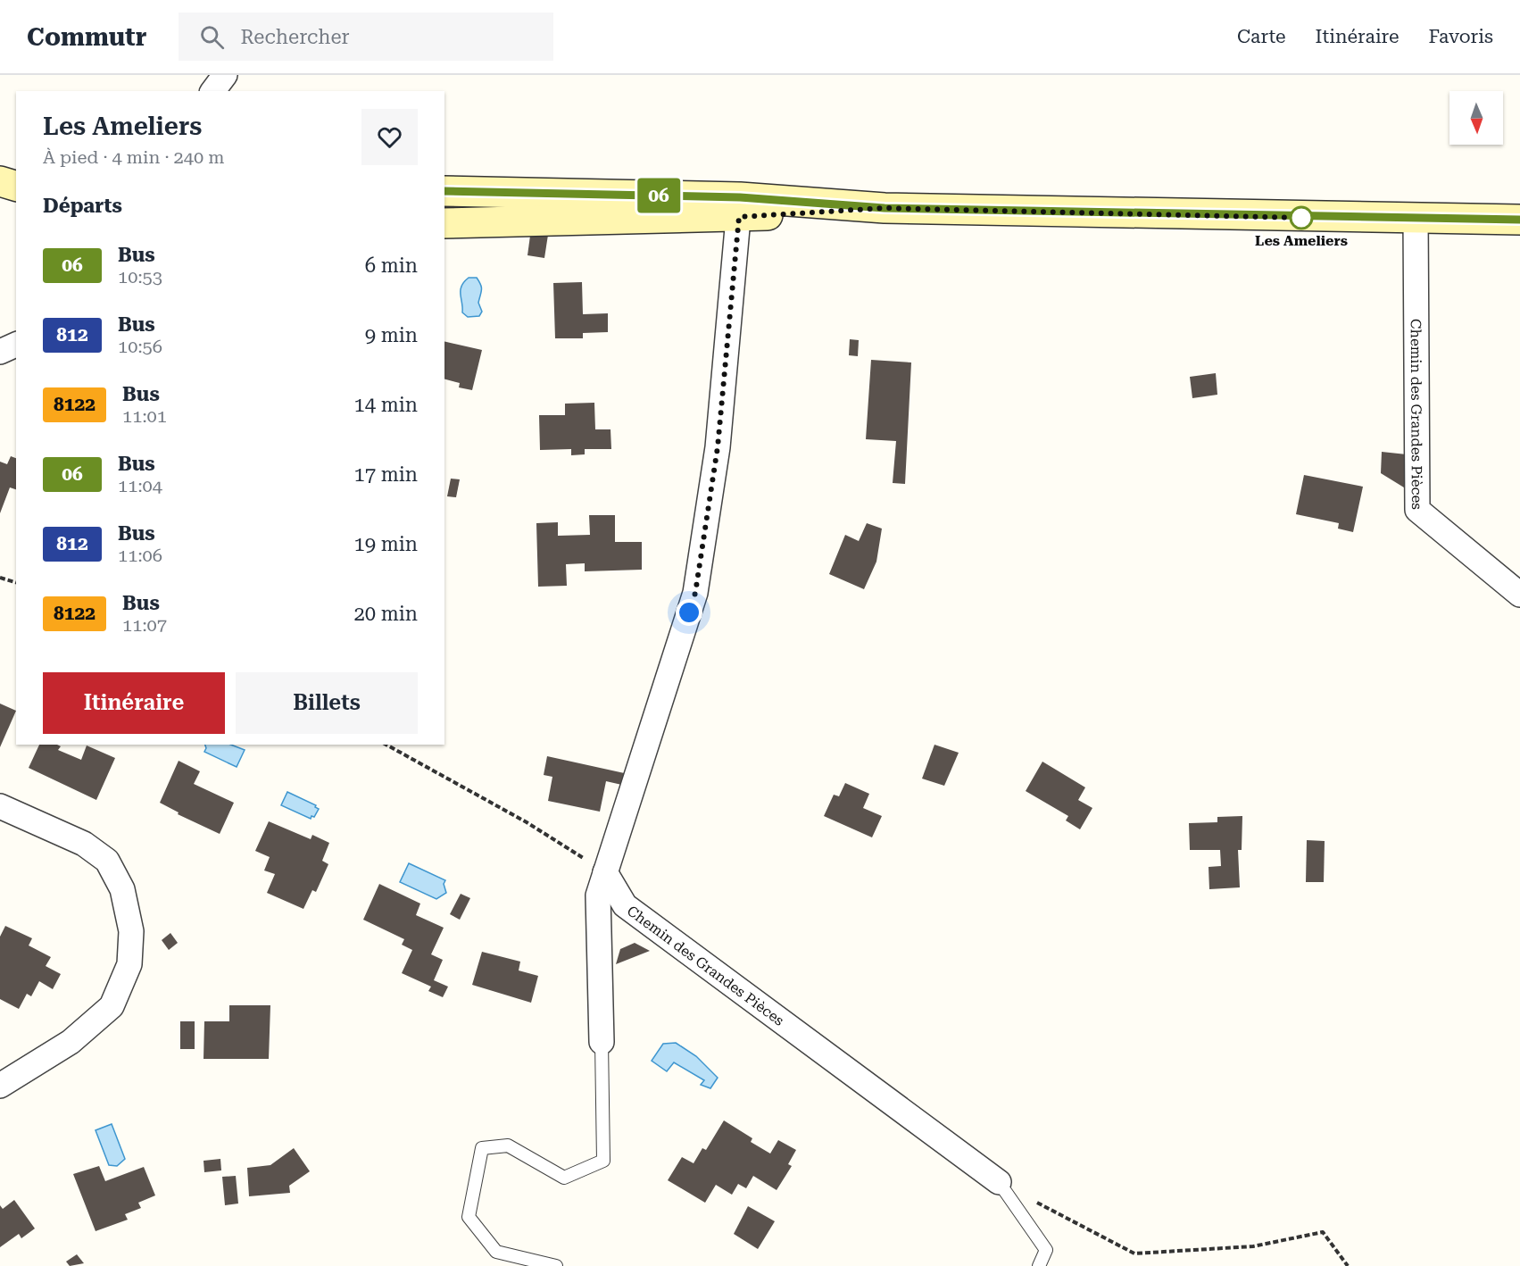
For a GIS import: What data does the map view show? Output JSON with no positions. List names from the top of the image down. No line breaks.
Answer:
{"streets":{"street":["Chemin des Grandes Pièces"]},"places":["Les Ameliers"],"lines":["bus line 06"],"north":"bottom","page":{"header":"Commutr","search":"Rechercher","nav":["Carte","Itinéraire","Favoris"],"on_map":"06","heading":[["Les Ameliers","À pied · 4 min · 240 m"],"Départs"],"list":[{"mark":"06","name":"Bus","note":"10:53","value":"6 min"},{"mark":"812","name":"Bus","note":"10:56","value":"9 min"},{"mark":"8122","name":"Bus","note":"11:01","value":"14 min"},{"mark":"06","name":"Bus","note":"11:04","value":"17 min"},{"mark":"812","name":"Bus","note":"11:06","value":"19 min"},{"mark":"8122","name":"Bus","note":"11:07","value":"20 min"}],"buttons":["Itinéraire","Billets"]}}
